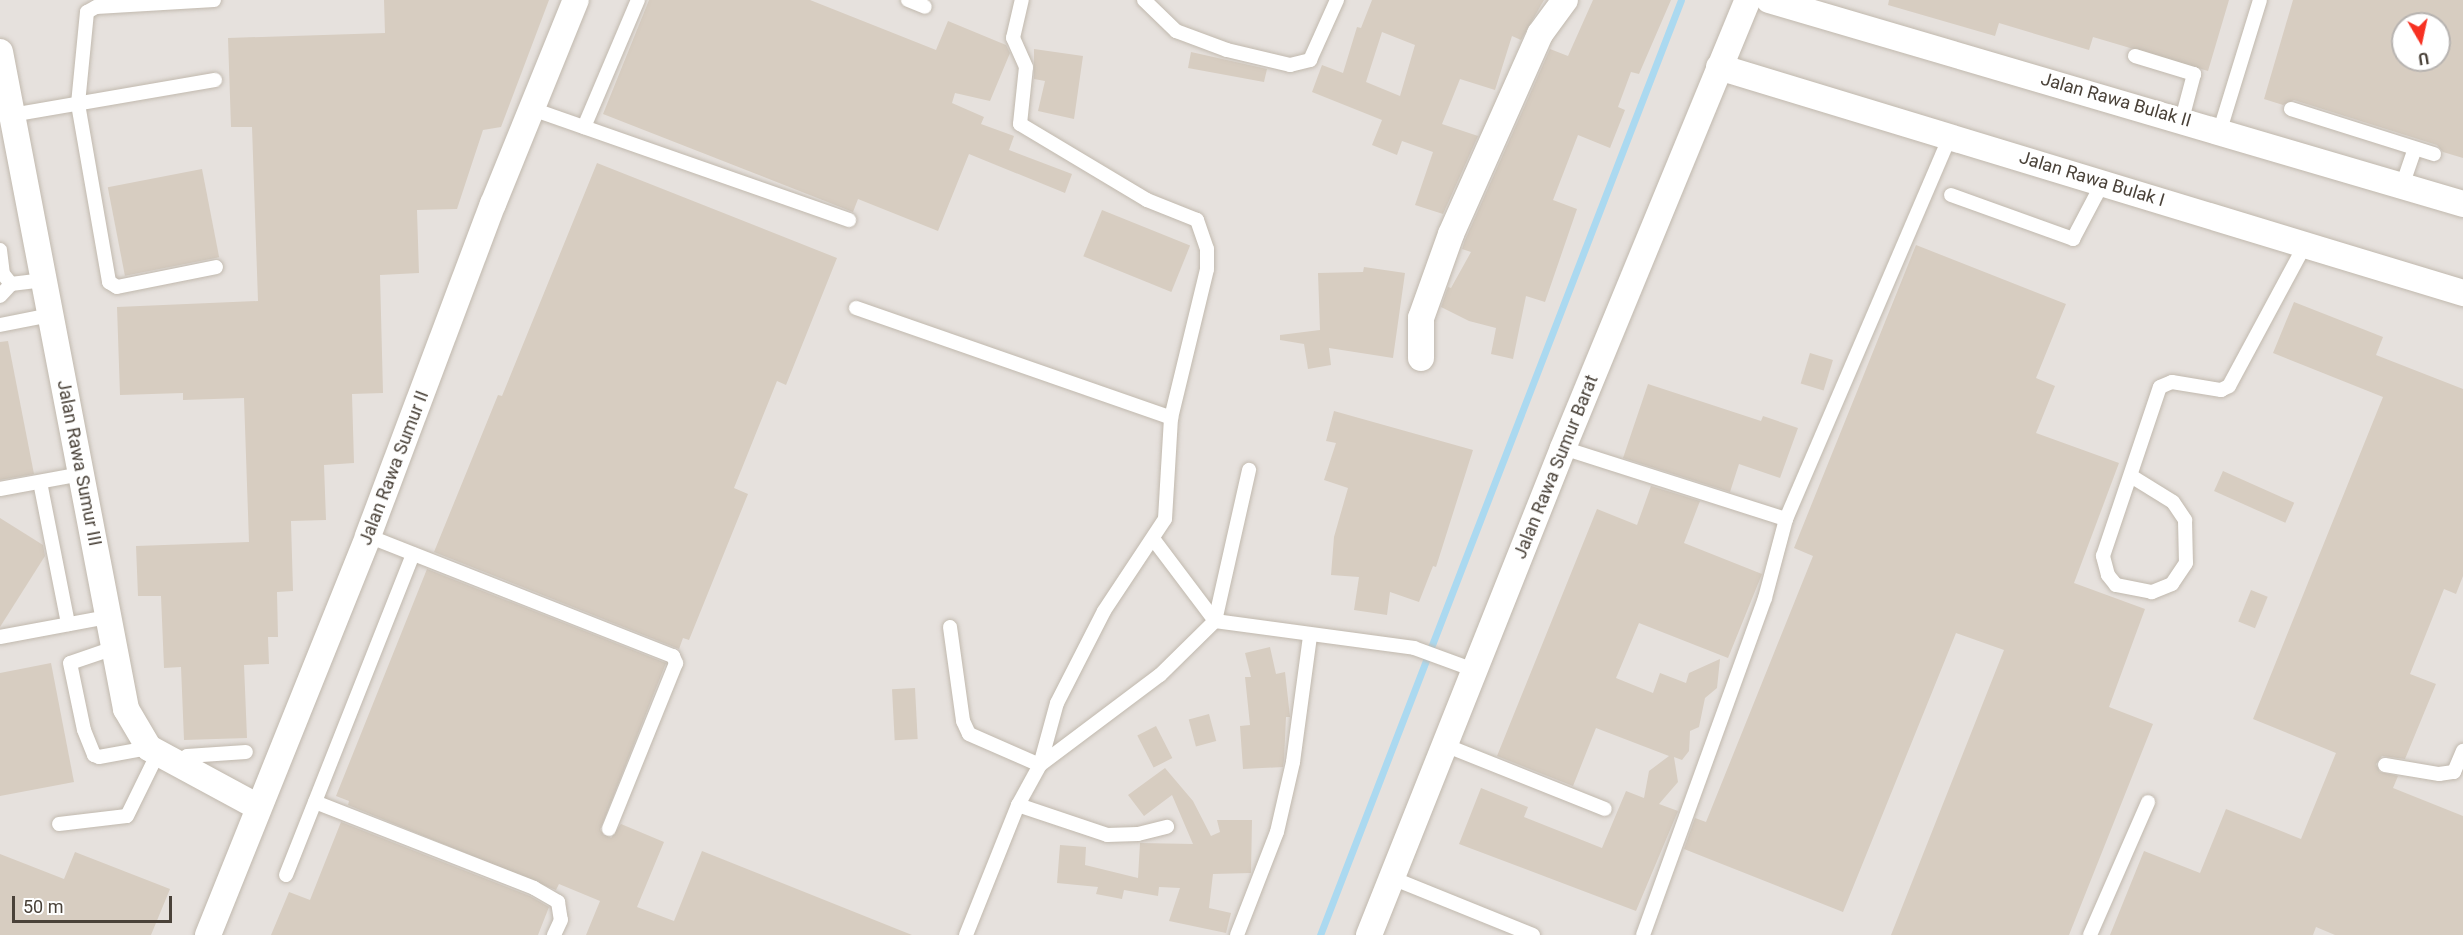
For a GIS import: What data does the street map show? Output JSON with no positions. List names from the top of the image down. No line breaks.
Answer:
{"streets":{"street":["Jalan Rawa Bulak II","Jalan Rawa Bulak I","Jalan Rawa Sumur III","Jalan Rawa Sumur Barat","Jalan Rawa Sumur II"]},"crossings":[["Jalan Rawa Bulak I","Jalan Rawa Sumur Barat"]],"scale_bar":"50 m","north":"bottom"}
